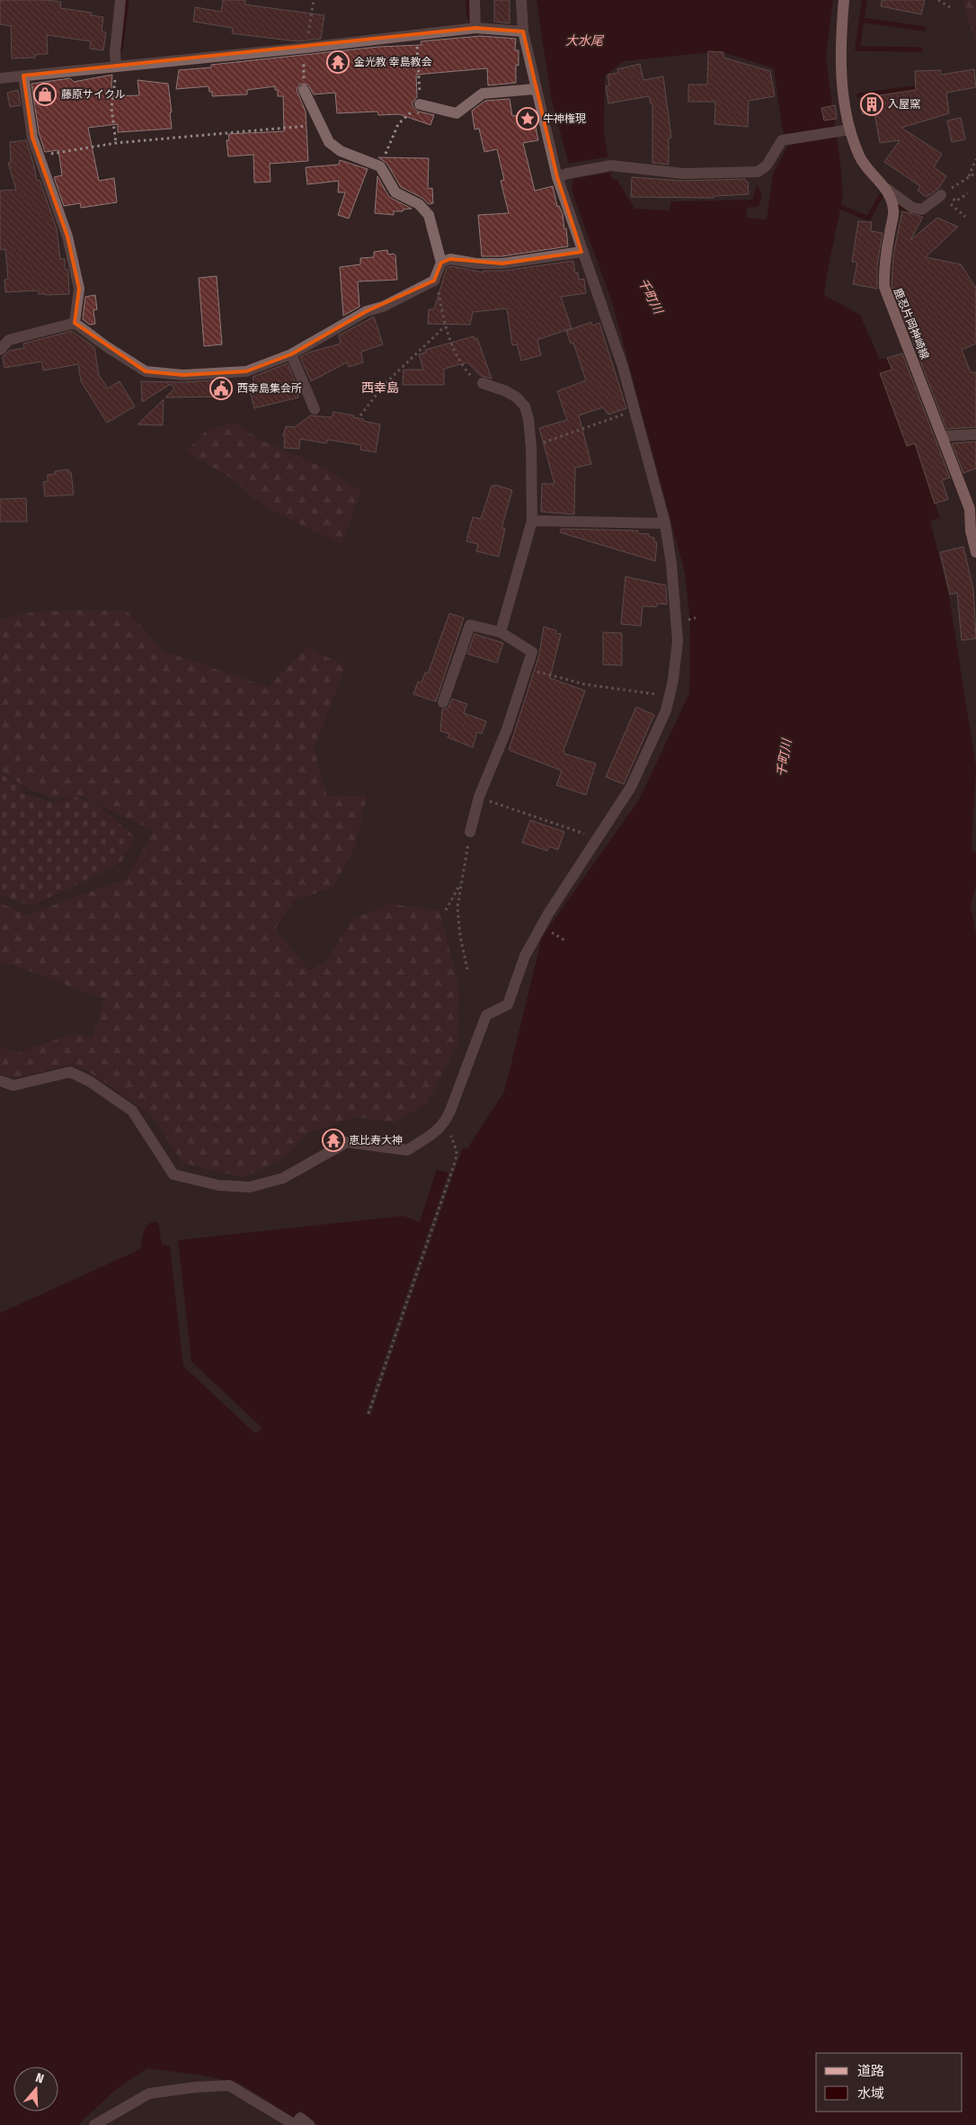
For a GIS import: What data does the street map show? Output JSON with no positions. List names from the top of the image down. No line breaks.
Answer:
{"streets":{"main road":["鹿忍片岡神崎線"]},"districts":["西幸島"],"water":["大水尾","千町川"],"places":{"temple":["金光教 幸島教会","恵比寿大神"],"shop":["藤原サイクル"],"building":["入屋窯"],"place":["牛神権現"],"public building":["西幸島集会所"]},"legend":["道路","水域"],"north":"top"}
